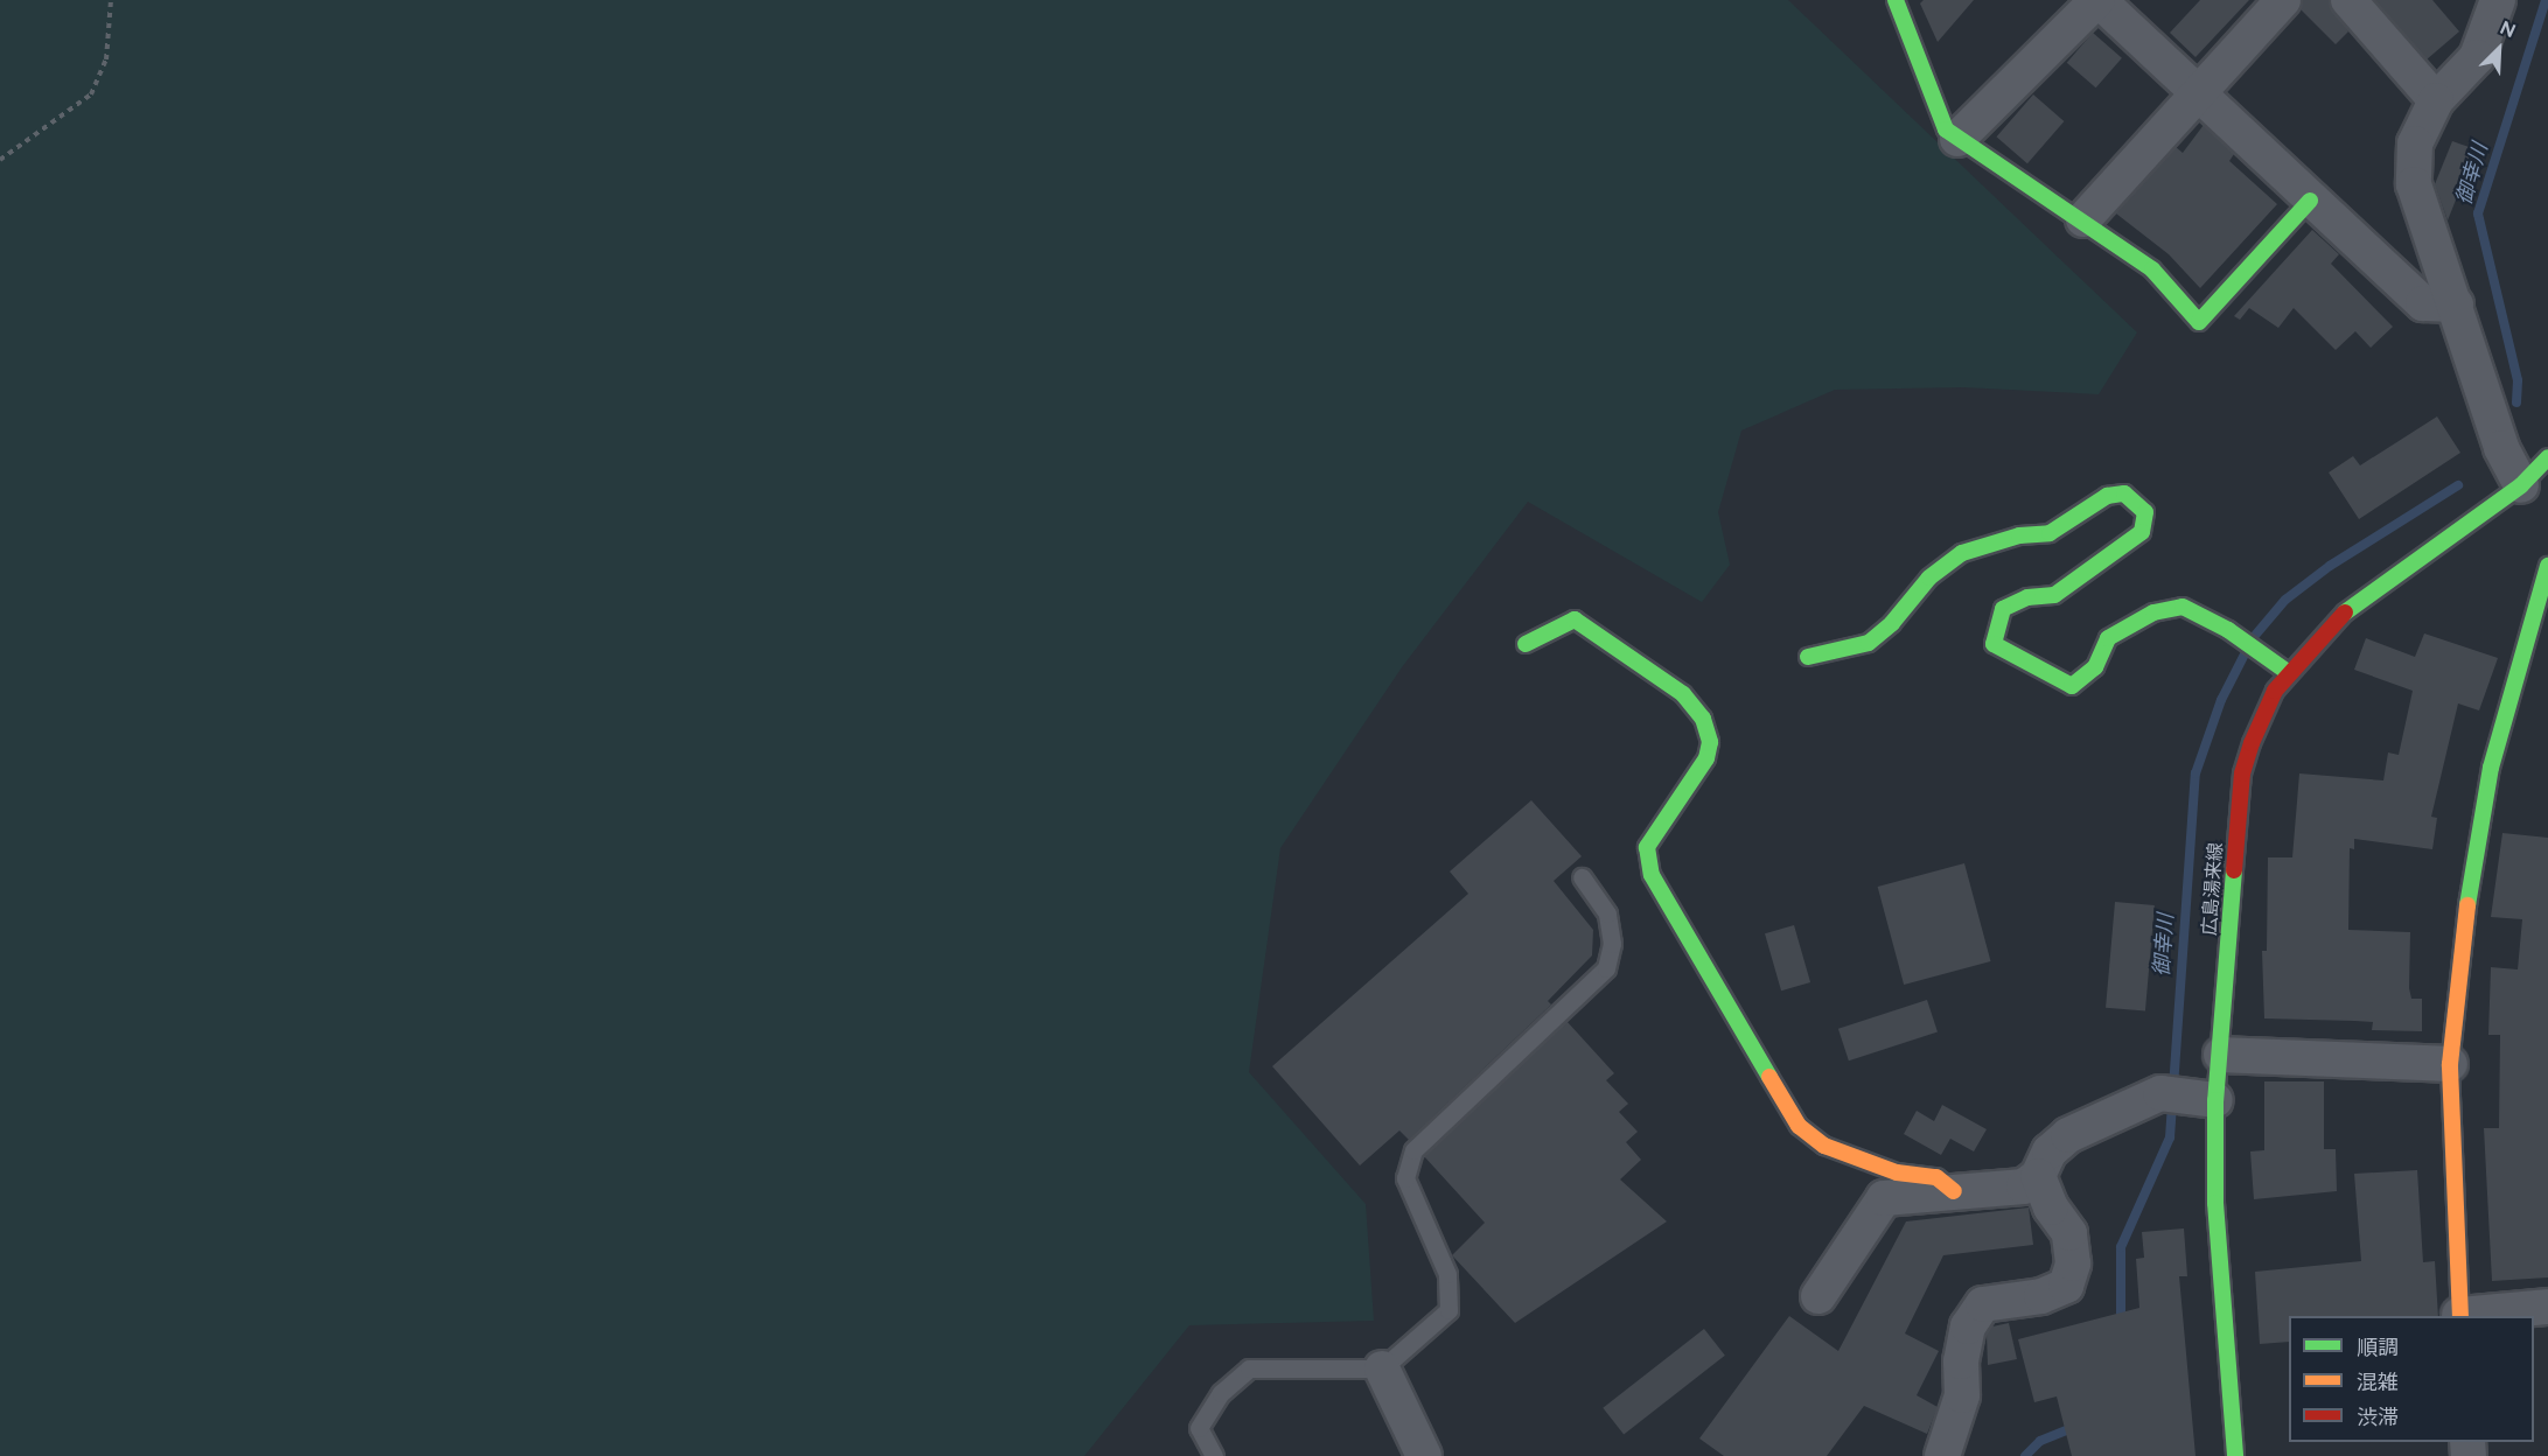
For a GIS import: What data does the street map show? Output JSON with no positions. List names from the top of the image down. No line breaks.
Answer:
{"streets":{"street":["広島湯来線"]},"water":["御幸川"],"legend":["順調","混雑","渋滞"],"north":"top right"}
